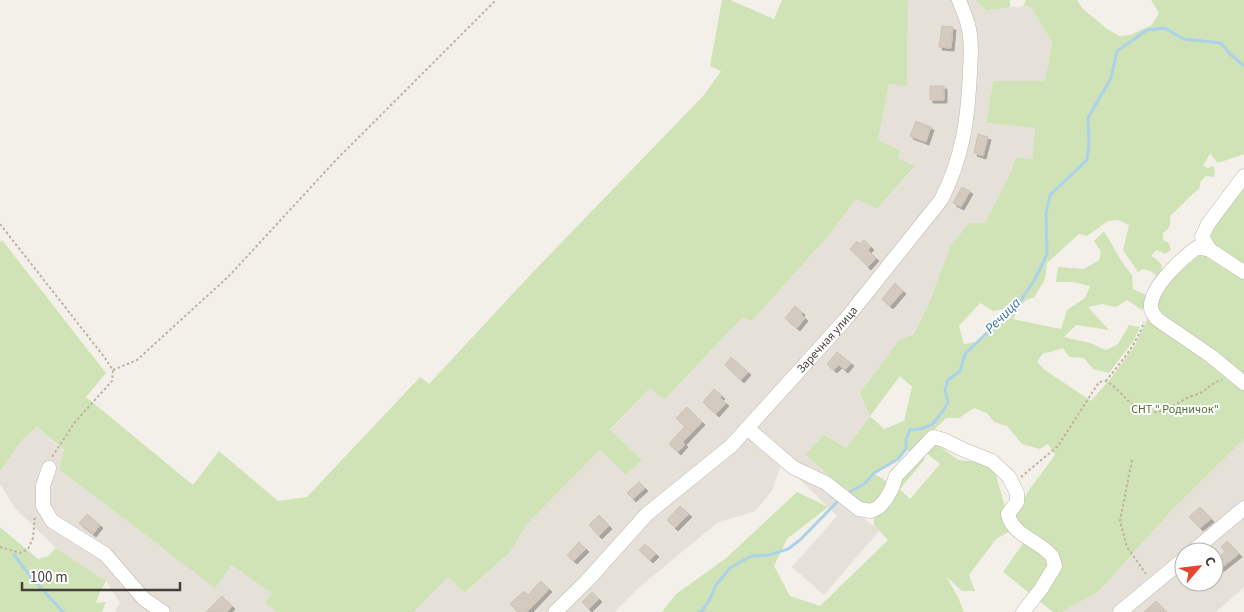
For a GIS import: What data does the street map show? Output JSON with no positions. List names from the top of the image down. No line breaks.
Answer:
{"streets":{"street":["Заречная улица"]},"water":["Речица"],"parks":["СНТ \" Родничок\""],"scale_bar":"100 m","north":"top right"}
